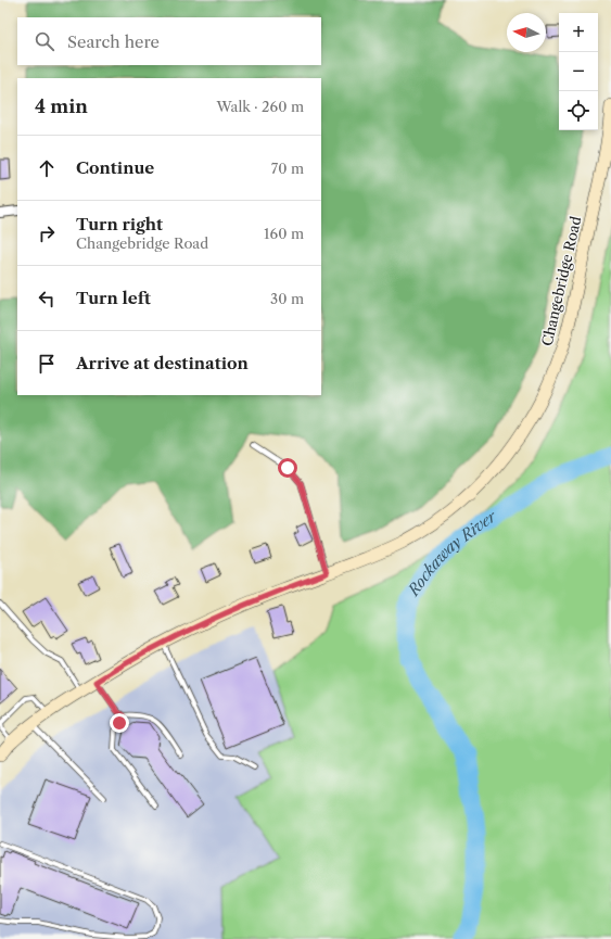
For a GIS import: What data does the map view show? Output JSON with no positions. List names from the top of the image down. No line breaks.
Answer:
{"streets":{"main road":["Changebridge Road"]},"water":["Rockaway River"],"north":"left","page":{"map_buttons":["+","−"],"search":"Search here","heading":["4 min","Walk · 260 m"],"list":[["Continue","70 m"],["Turn right","Changebridge Road","160 m"],["Turn left","30 m"],"Arrive at destination"]}}
